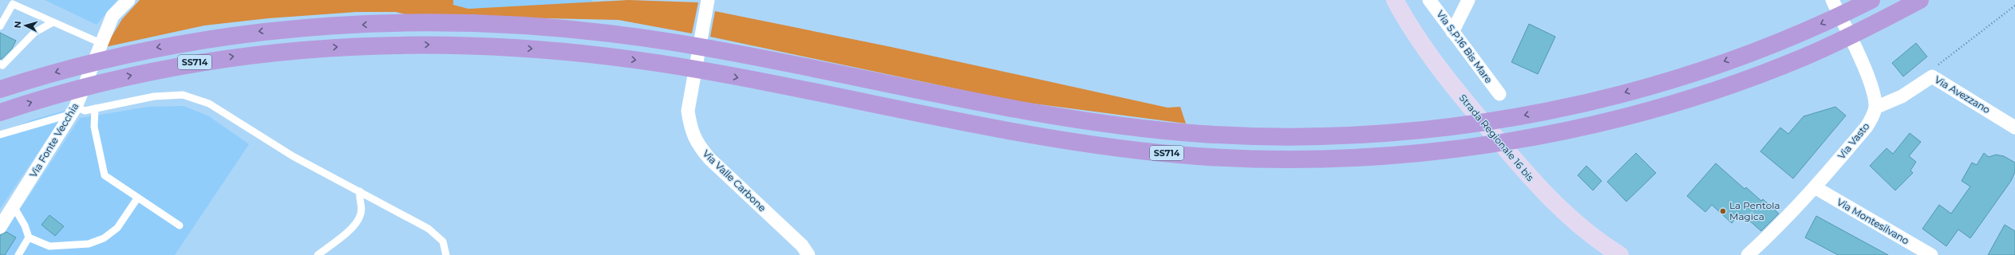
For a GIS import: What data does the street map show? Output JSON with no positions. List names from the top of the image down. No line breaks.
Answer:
{"streets":{"highway":["SS714"],"main road":["Strada Regionale 16 bis"],"street":["Via S.P.16 Bis Mare","Via Avezzano","Via Fonte Vecchia","Via Vasto","Via Valle Carbone","Via Montesilvano"]},"crossings":[["Via Avezzano","Via Vasto"],["Via Vasto","Via Montesilvano"]],"places":["La Pentola Magica"],"north":"left"}
